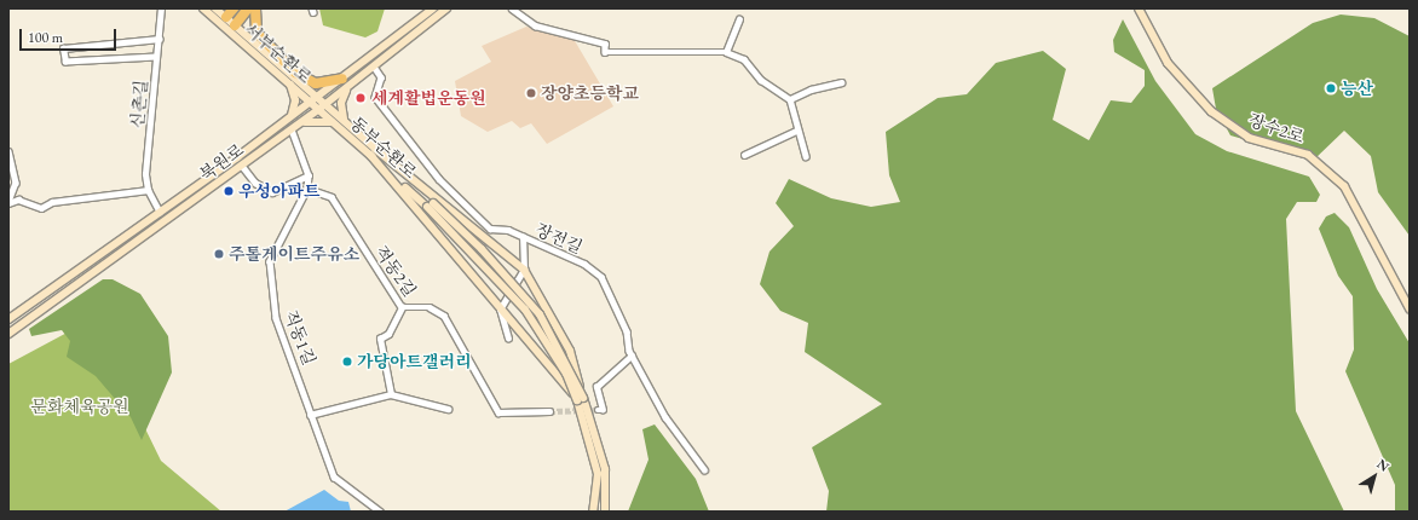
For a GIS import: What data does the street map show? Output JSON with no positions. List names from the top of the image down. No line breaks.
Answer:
{"streets":{"street":["서부순환로","신촌길","장수2로","동부순환로","북원로","장전길","적동2길","직동1길"]},"crossings":[["서부순환로","동부순환로"],["서부순환로","북원로"],["동부순환로","북원로"],["북원로","장전길"],["북원로","직동1길"],["적동2길","직동1길"]],"parks":["문화체육공원"],"places":["능산","장양초등학교","세계활법운동원","우성아파트","주톨게이트주유소","가당아트갤러리"],"scale_bar":"100 m","north":"top right"}
